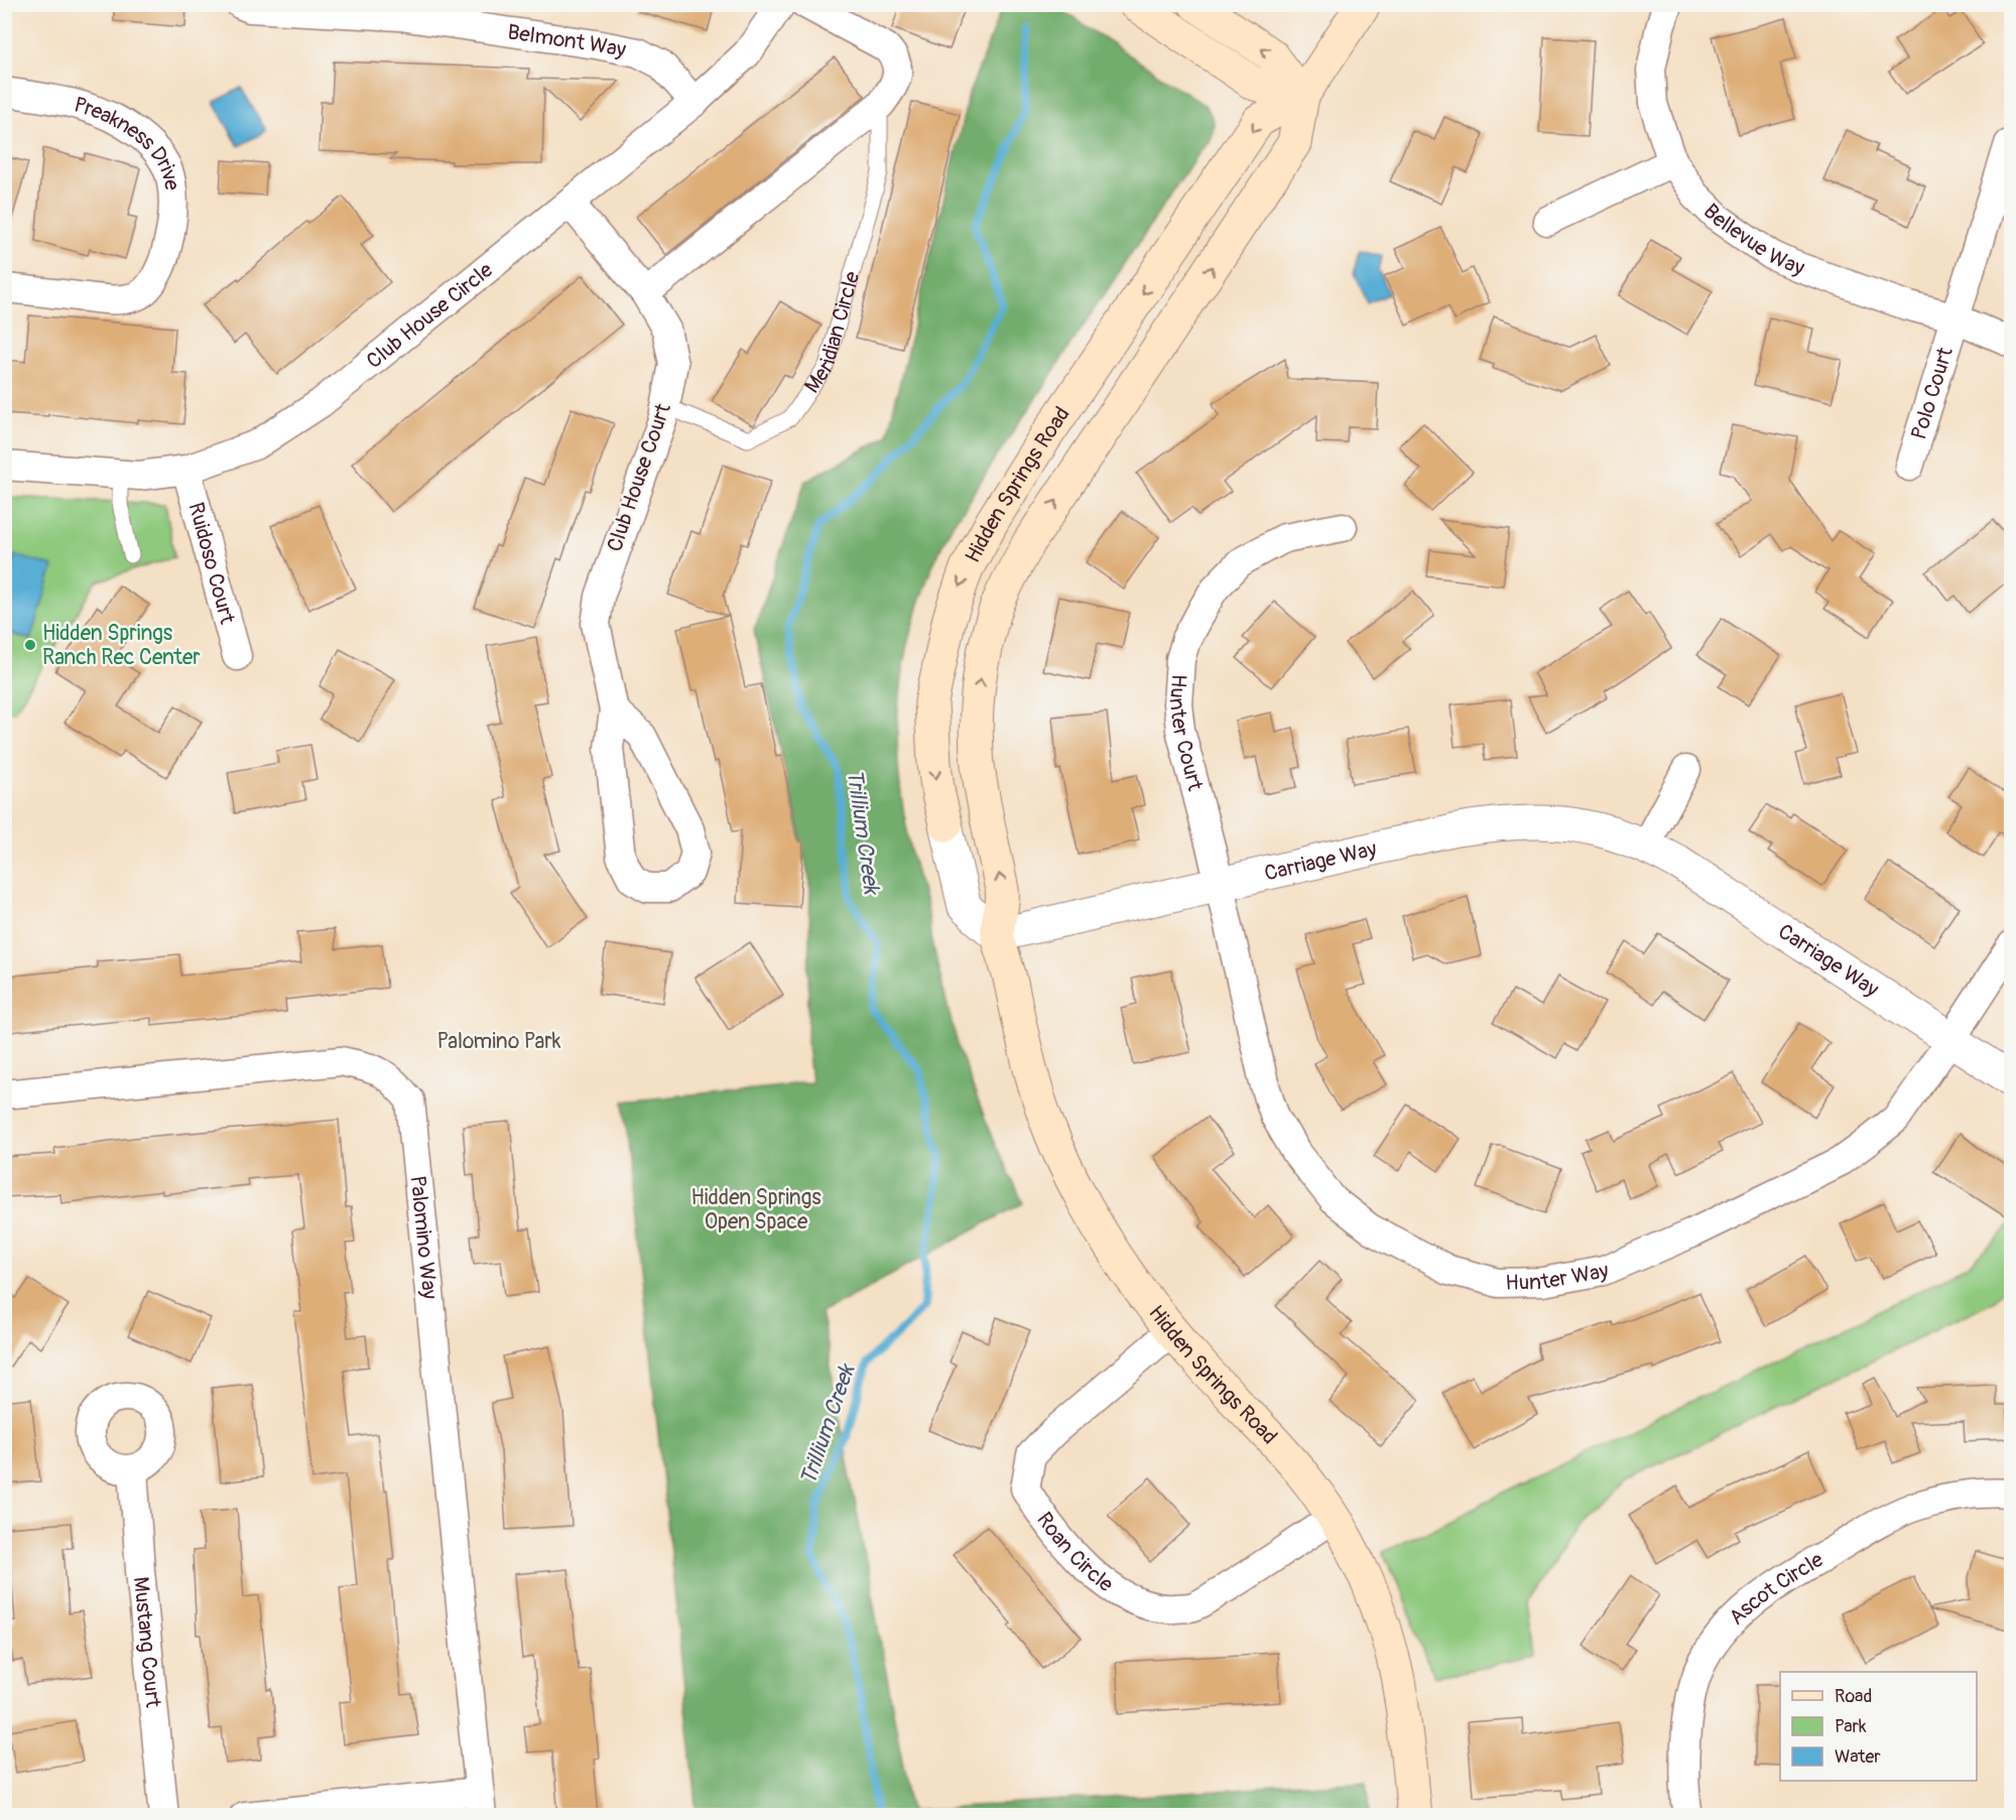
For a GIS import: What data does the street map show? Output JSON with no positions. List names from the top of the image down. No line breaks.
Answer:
{"streets":{"main road":["Hidden Springs Road"],"street":["Belmont Way","Preakness Drive","Bellevue Way","Club House Circle","Polo Court","Club House Court","Ruidoso Court","Hunter Court","Carriage Way","Palomino Way","Hunter Way","Roan Circle","Ascot Circle","Mustang Court"],"lane":["Meridian Circle"]},"crossings":[["Belmont Way","Club House Circle"],["Bellevue Way","Polo Court"],["Club House Circle","Club House Court"],["Club House Circle","Ruidoso Court"],["Meridian Circle","Club House Court"],["Hidden Springs Road","Carriage Way"],["Hidden Springs Road","Roan Circle"],["Hunter Court","Carriage Way"],["Hunter Court","Hunter Way"],["Carriage Way","Hunter Way"]],"water":["Trillium Creek"],"parks":["Palomino Park","Hidden Springs Open Space"],"places":["Hidden Springs Ranch Rec Center"],"legend":["Road","Park","Water"]}
